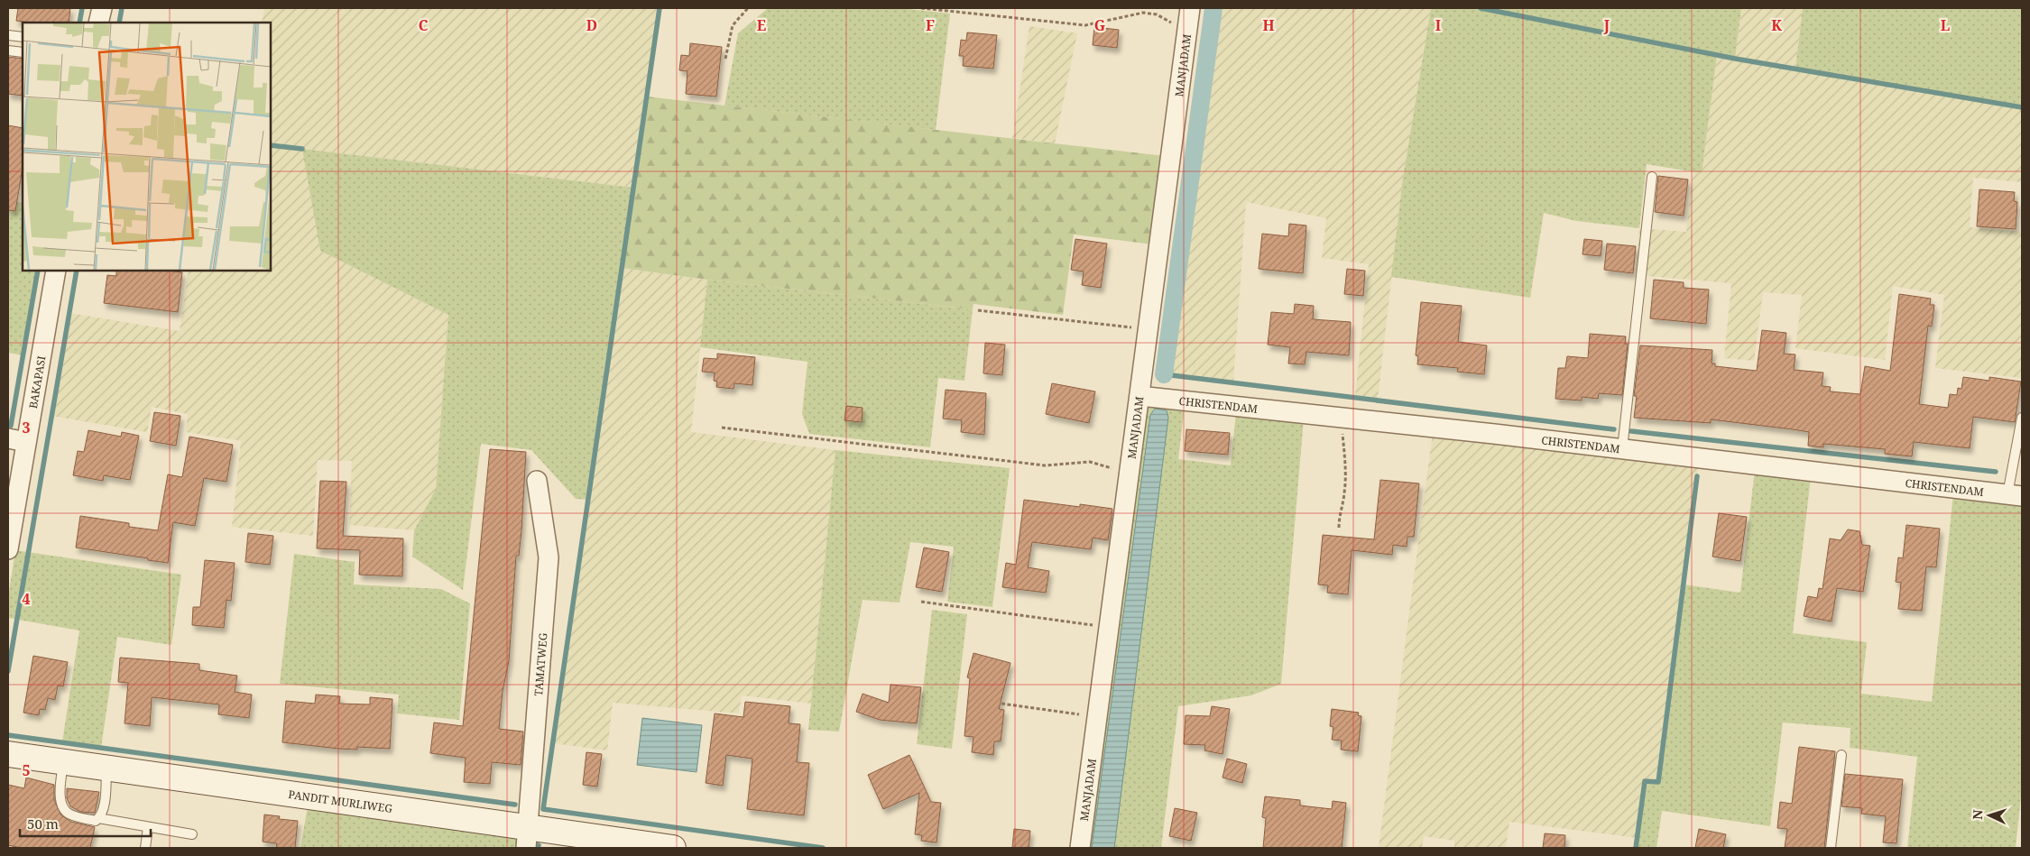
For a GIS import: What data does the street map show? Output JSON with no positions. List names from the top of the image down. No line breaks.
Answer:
{"streets":{"street":["MANJADAM","BAKAPASI","CHRISTENDAM","TAMATWEG","PANDIT MURLIWEG"]},"crossings":[["MANJADAM","CHRISTENDAM"],["TAMATWEG","PANDIT MURLIWEG"]],"scale_bar":"50 m","north":"left","grid":{"columns":["C","D","E","F","G","H","I","J","K","L"],"rows":["3","4","5"]}}
